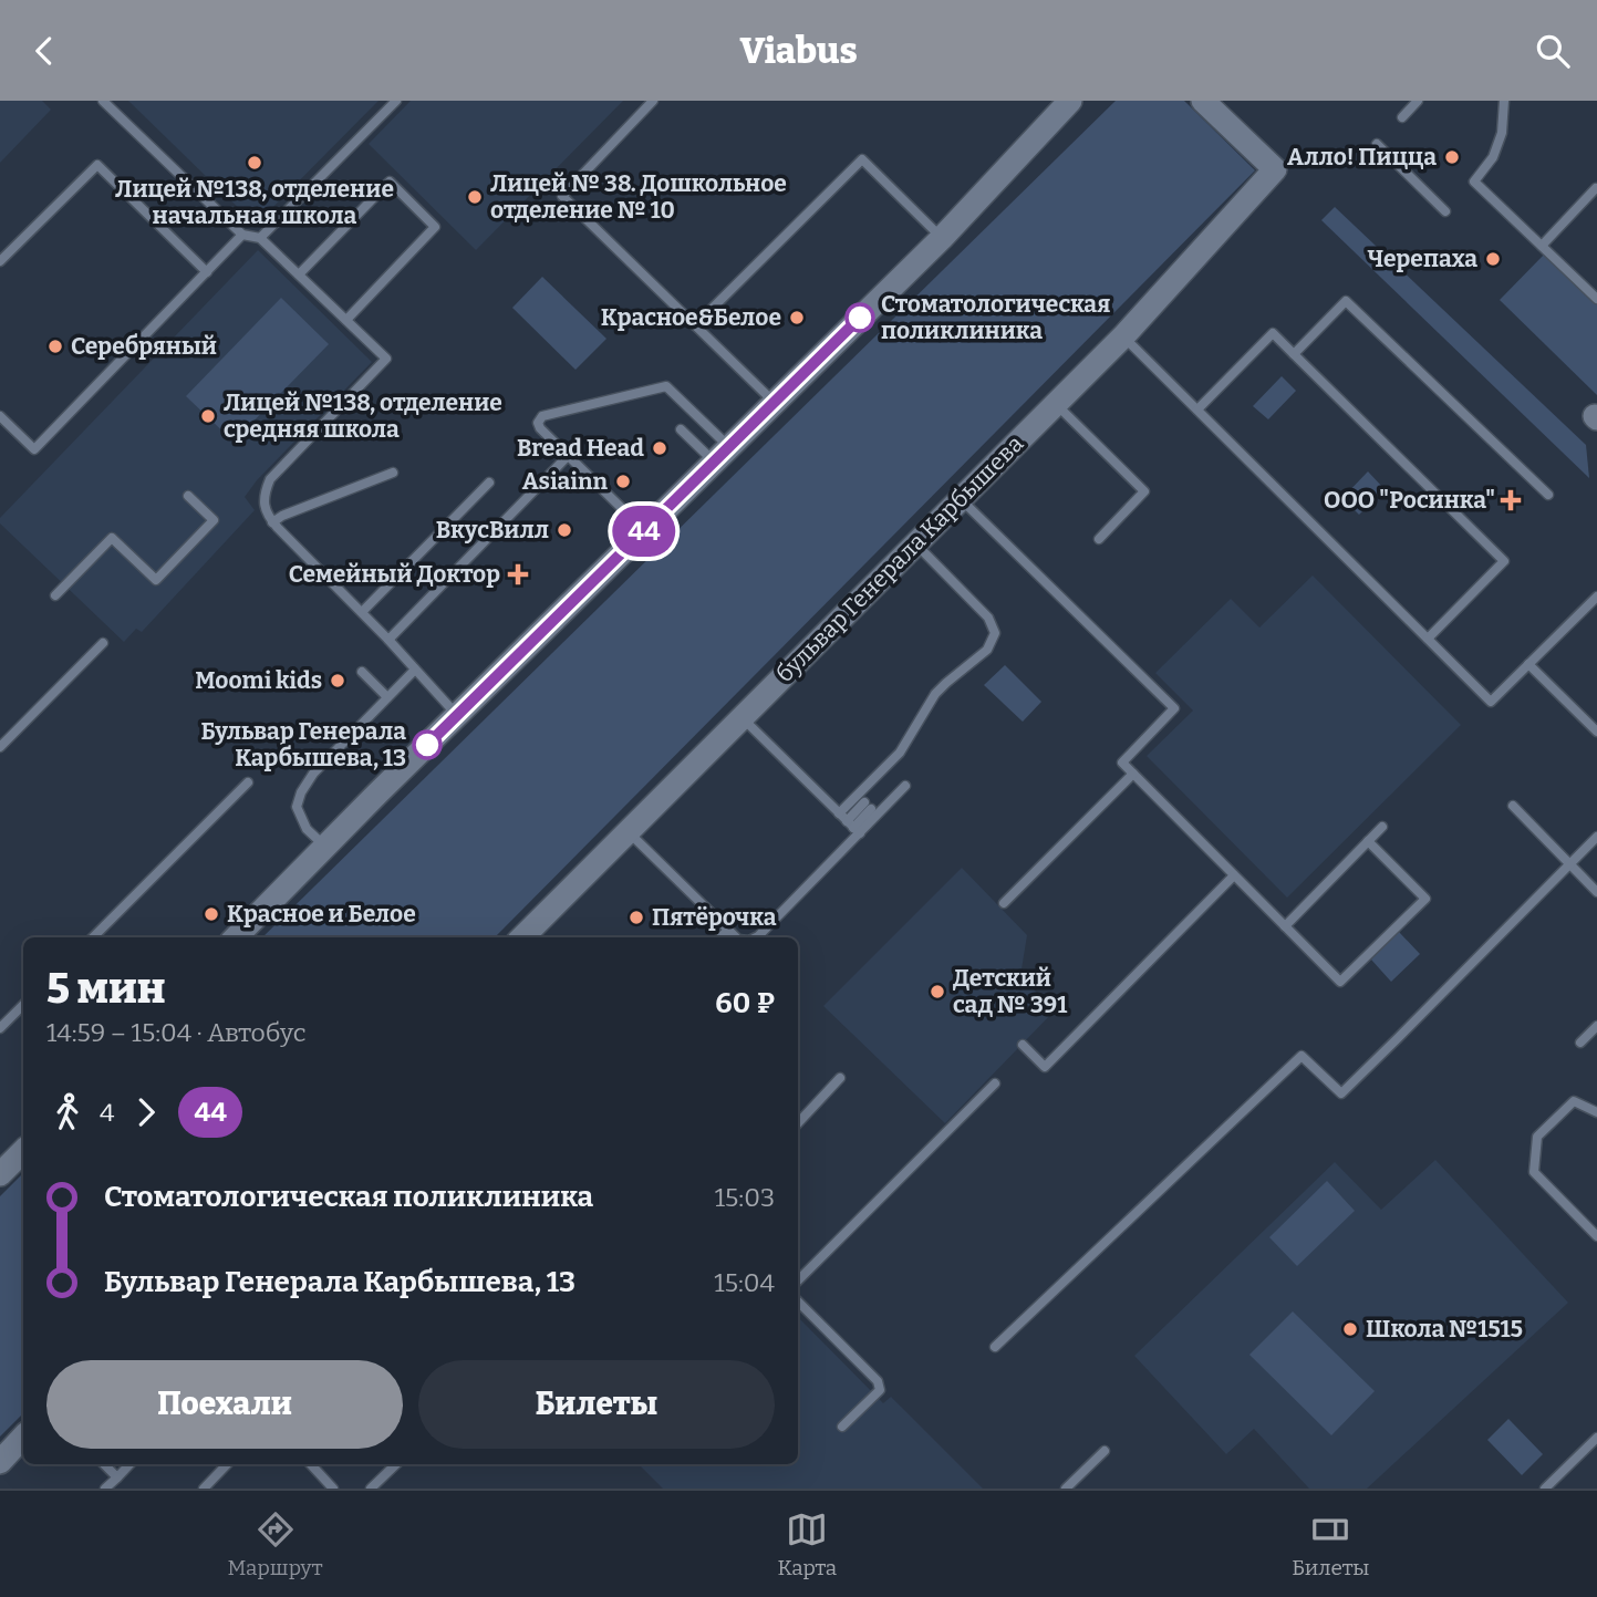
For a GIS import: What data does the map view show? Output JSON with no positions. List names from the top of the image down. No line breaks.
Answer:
{"streets":{"street":["бульвар Генерала Карбышева"]},"places":{"other":["Алло! Пицца","Лицей №138, отделение начальная школа","Лицей № 38. Дошкольное отделение № 10","Черепаха","Красное&Белое","Стоматологическая поликлиника","Серебряный","Лицей №138, отделение средняя школа","Bread Head","Asiainn","ВкусВилл","Moomi kids","Бульвар Генерала Карбышева, 13","Красное и Белое","Пятёрочка","Детский сад № 391","Школа №1515"],"health":["ООО \"Росинка\"","Семейный Доктор"]},"lines":["bus line 44"],"page":{"header":"Viabus","on_map":"44","heading":["5 мин","14:59 – 15:04 · Автобус","60 ₽"],"legs":["4","44"],"list":[{"name":"Стоматологическая поликлиника","value":"15:03"},{"name":"Бульвар Генерала Карбышева, 13","value":"15:04"}],"buttons":["Поехали","Билеты"],"tabs":["Маршрут","Карта","Билеты"]}}
